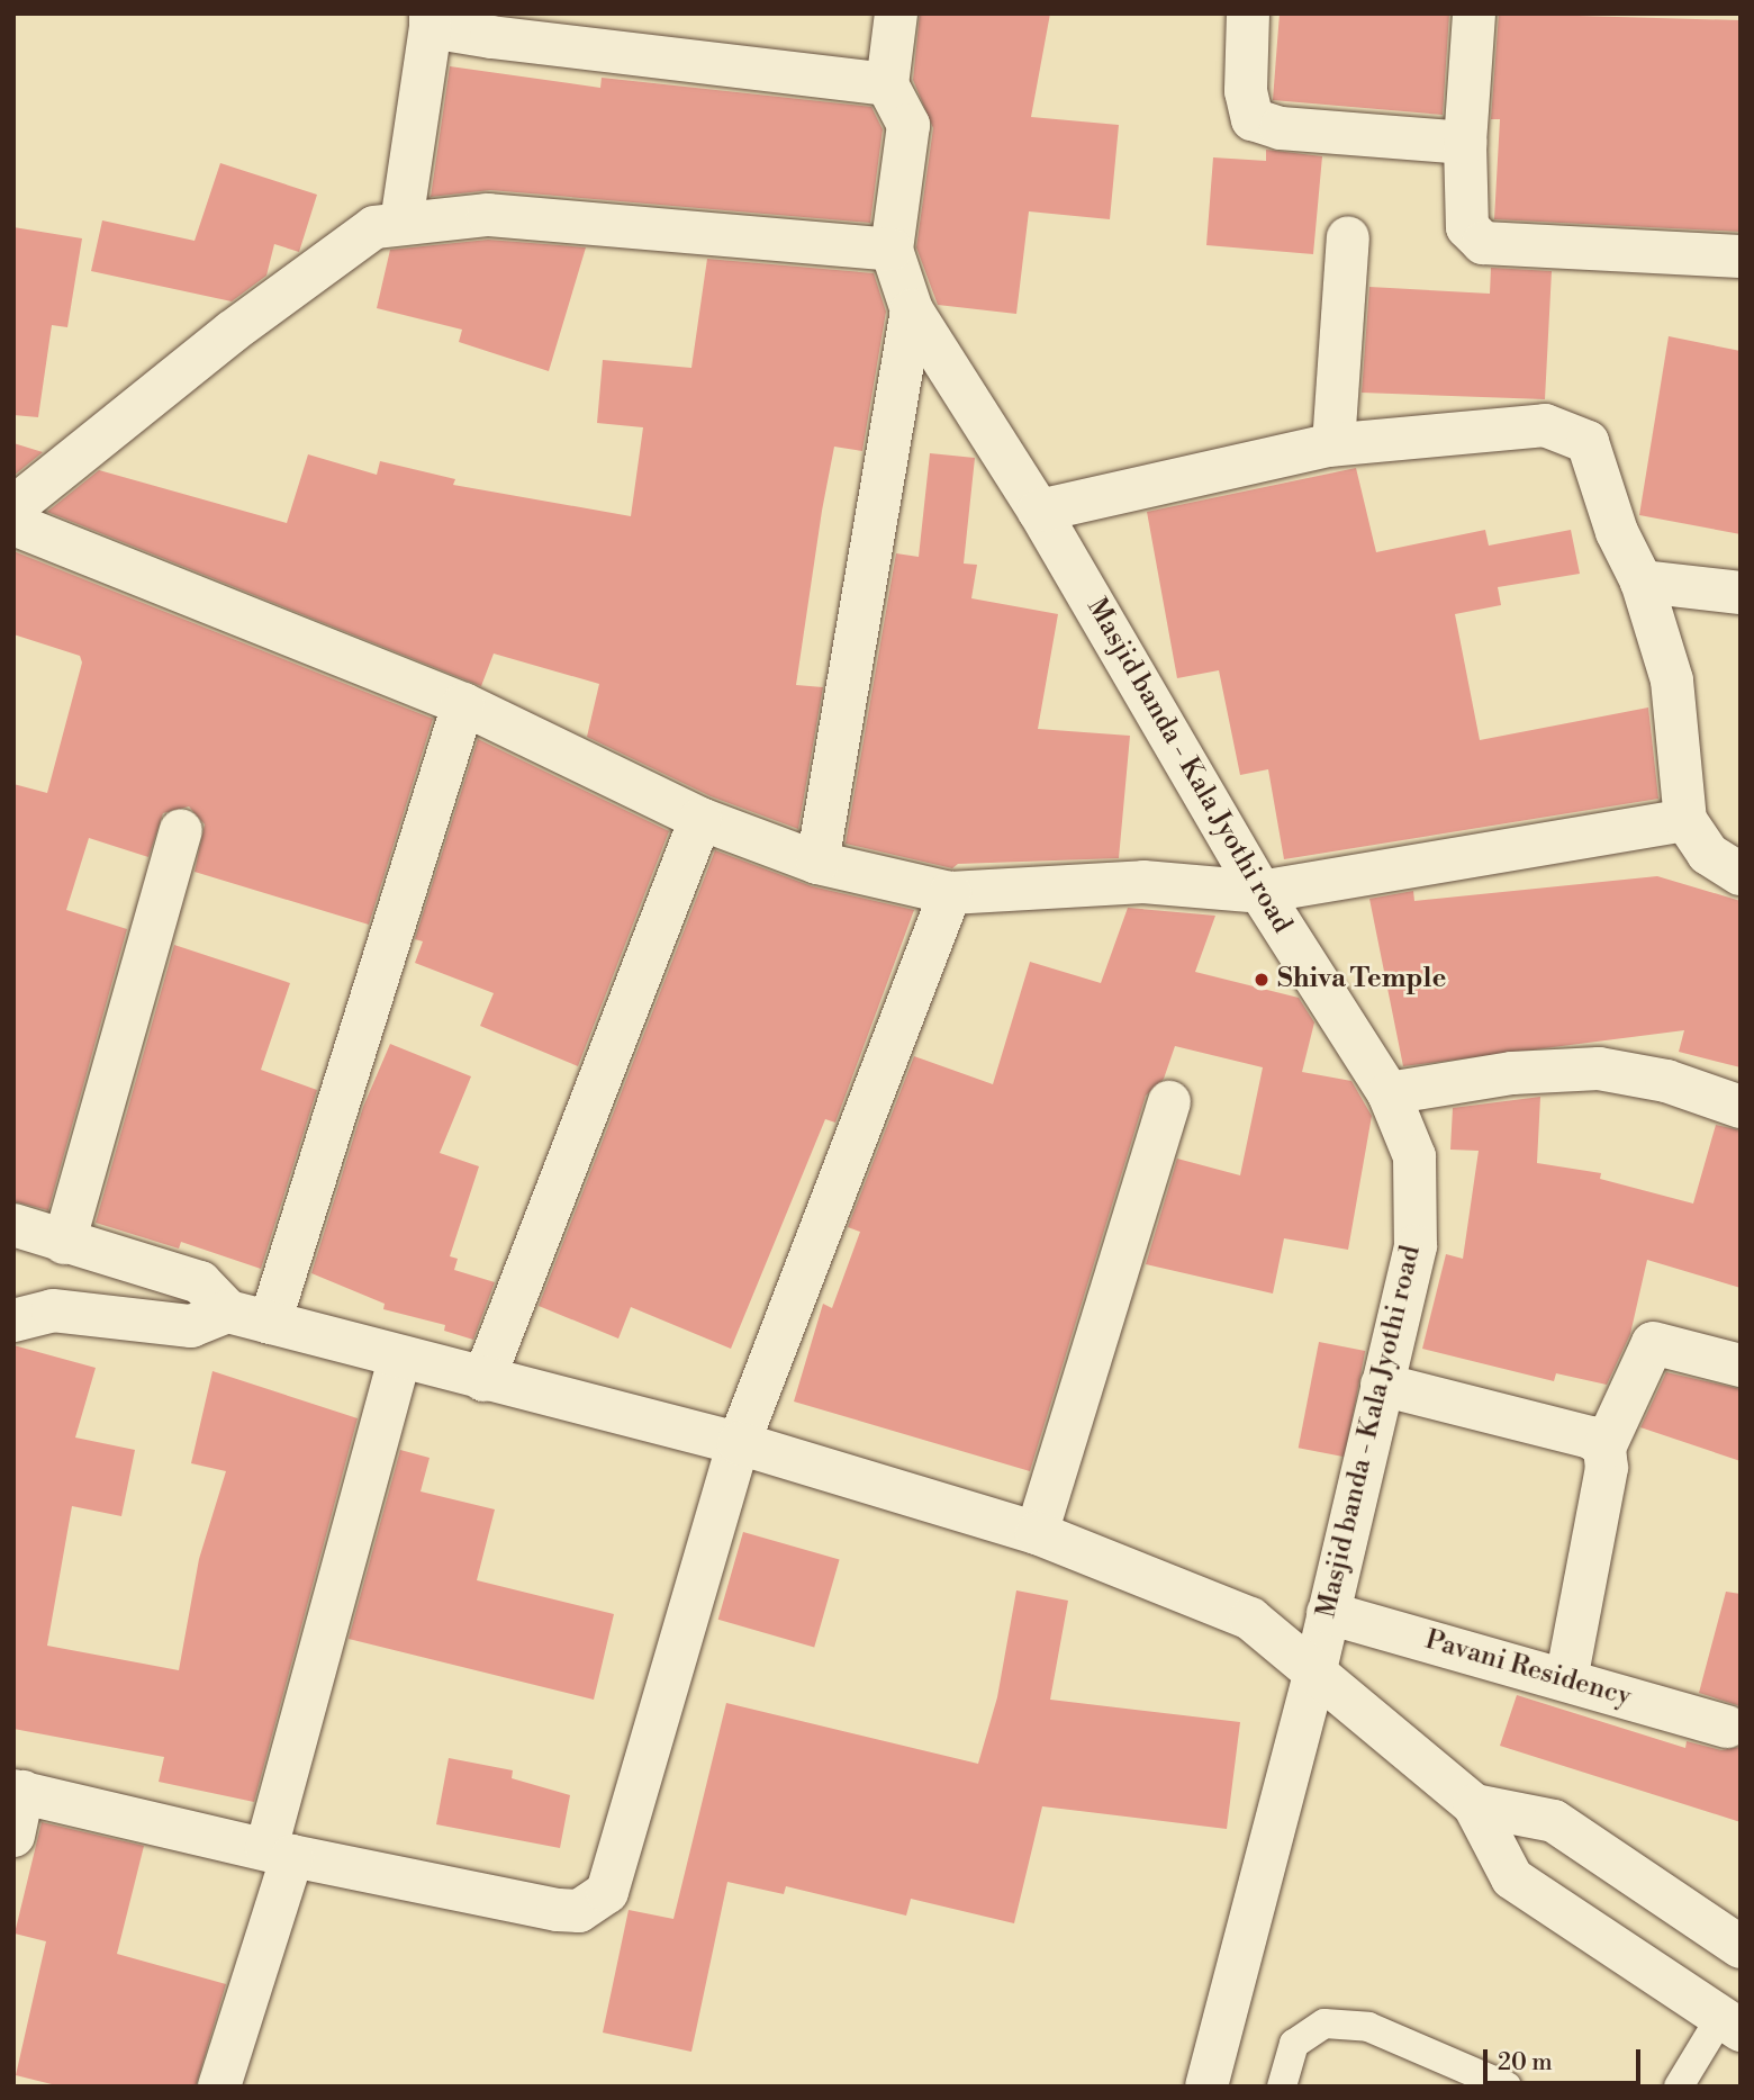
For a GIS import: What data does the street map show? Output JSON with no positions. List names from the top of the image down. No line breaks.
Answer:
{"streets":{"street":["Masjid banda - Kala Jyothi road","Pavani Residency"]},"crossings":[["Masjid banda - Kala Jyothi road","Pavani Residency"]],"places":["Shiva Temple"],"scale_bar":"20 m"}
